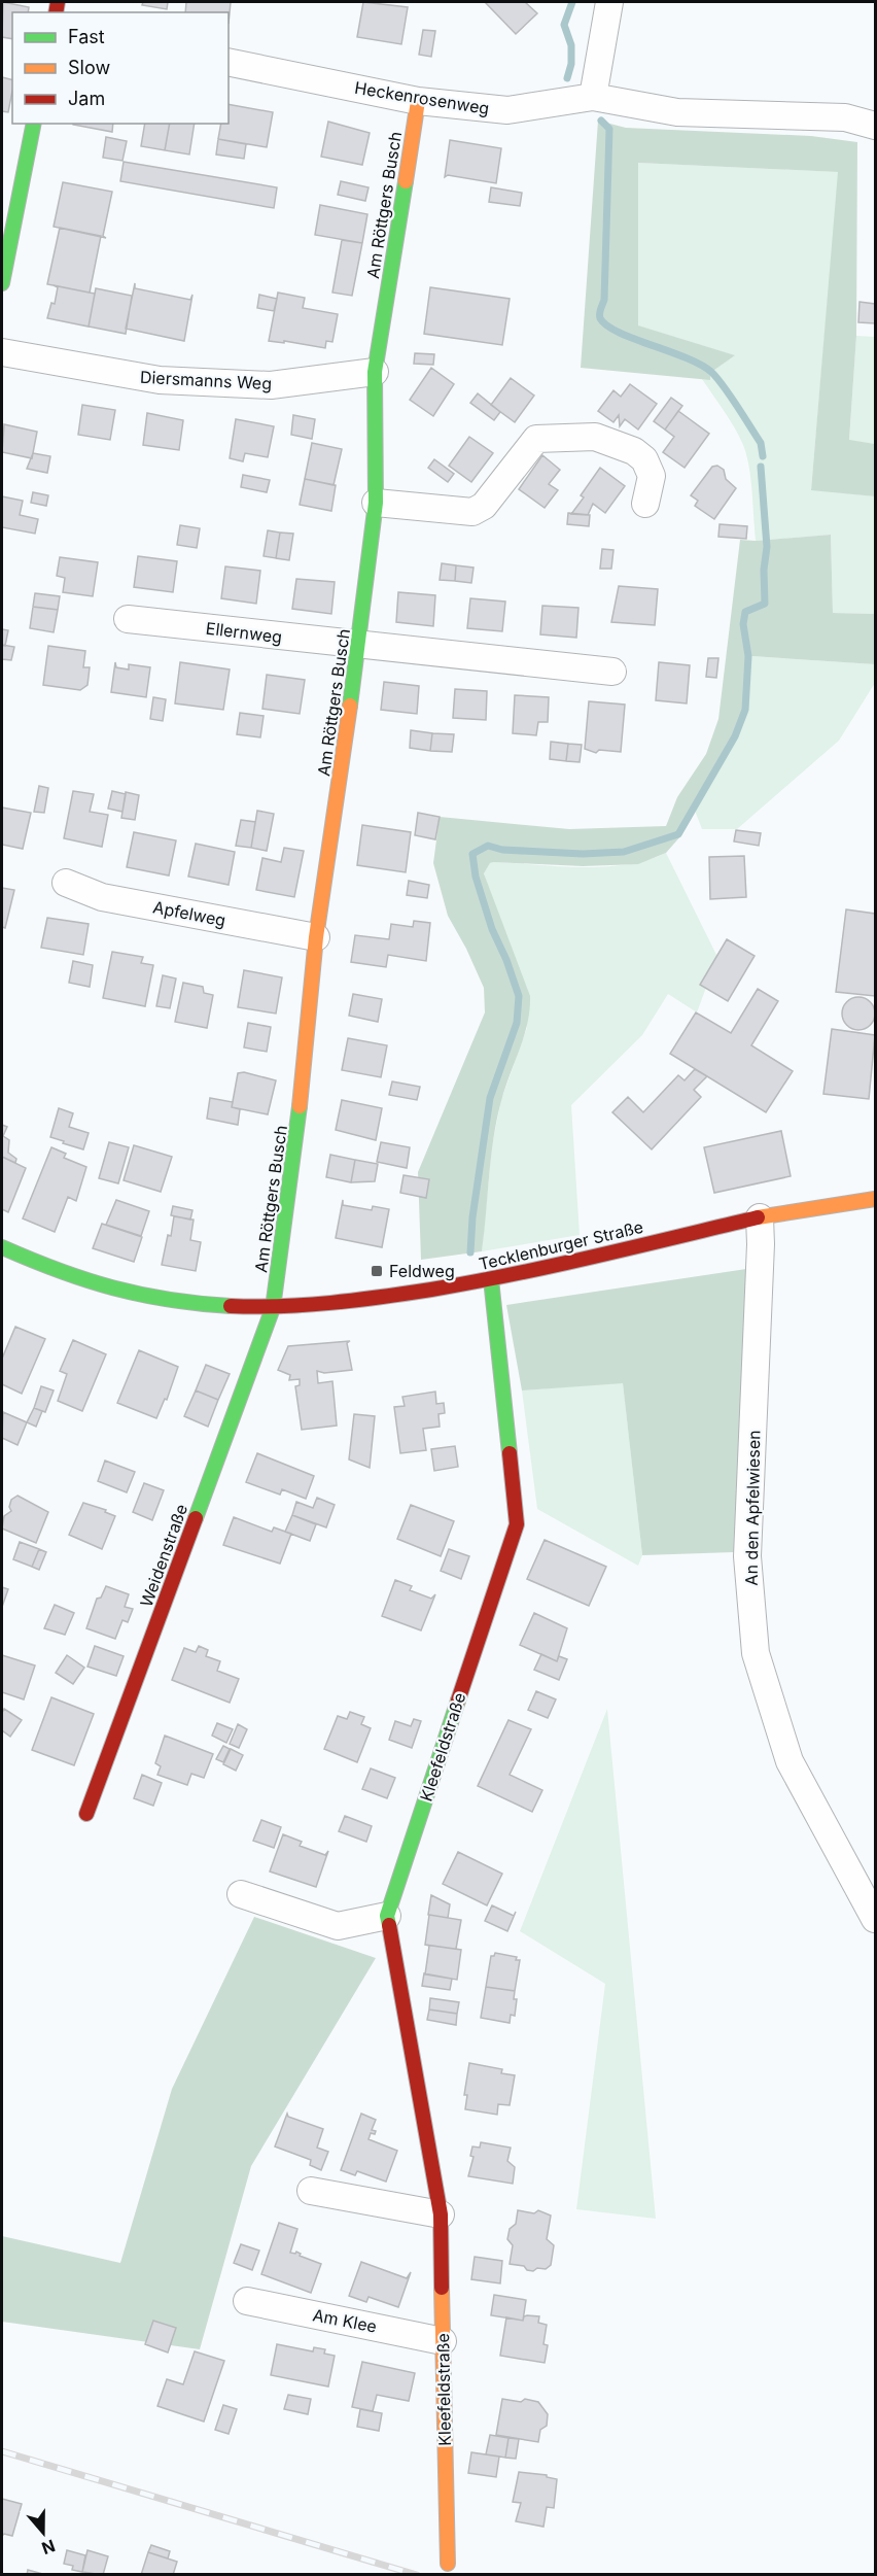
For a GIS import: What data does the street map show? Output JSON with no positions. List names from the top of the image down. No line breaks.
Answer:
{"streets":{"street":["Heckenrosenweg","Am Röttgers Busch","Diersmanns Weg","Ellernweg","Apfelweg","Tecklenburger Straße","An den Apfelwiesen","Weidenstraße","Kleefeldstraße","Am Klee"]},"crossings":[["Heckenrosenweg","Am Röttgers Busch"],["Am Röttgers Busch","Diersmanns Weg"],["Am Röttgers Busch","Ellernweg"],["Am Röttgers Busch","Apfelweg"],["Am Röttgers Busch","Tecklenburger Straße"],["Am Röttgers Busch","Weidenstraße"],["Tecklenburger Straße","An den Apfelwiesen"],["Tecklenburger Straße","Weidenstraße"],["Tecklenburger Straße","Kleefeldstraße"],["Kleefeldstraße","Am Klee"]],"places":{"transit":["Feldweg"]},"legend":["Fast","Slow","Jam"],"north":"bottom"}
